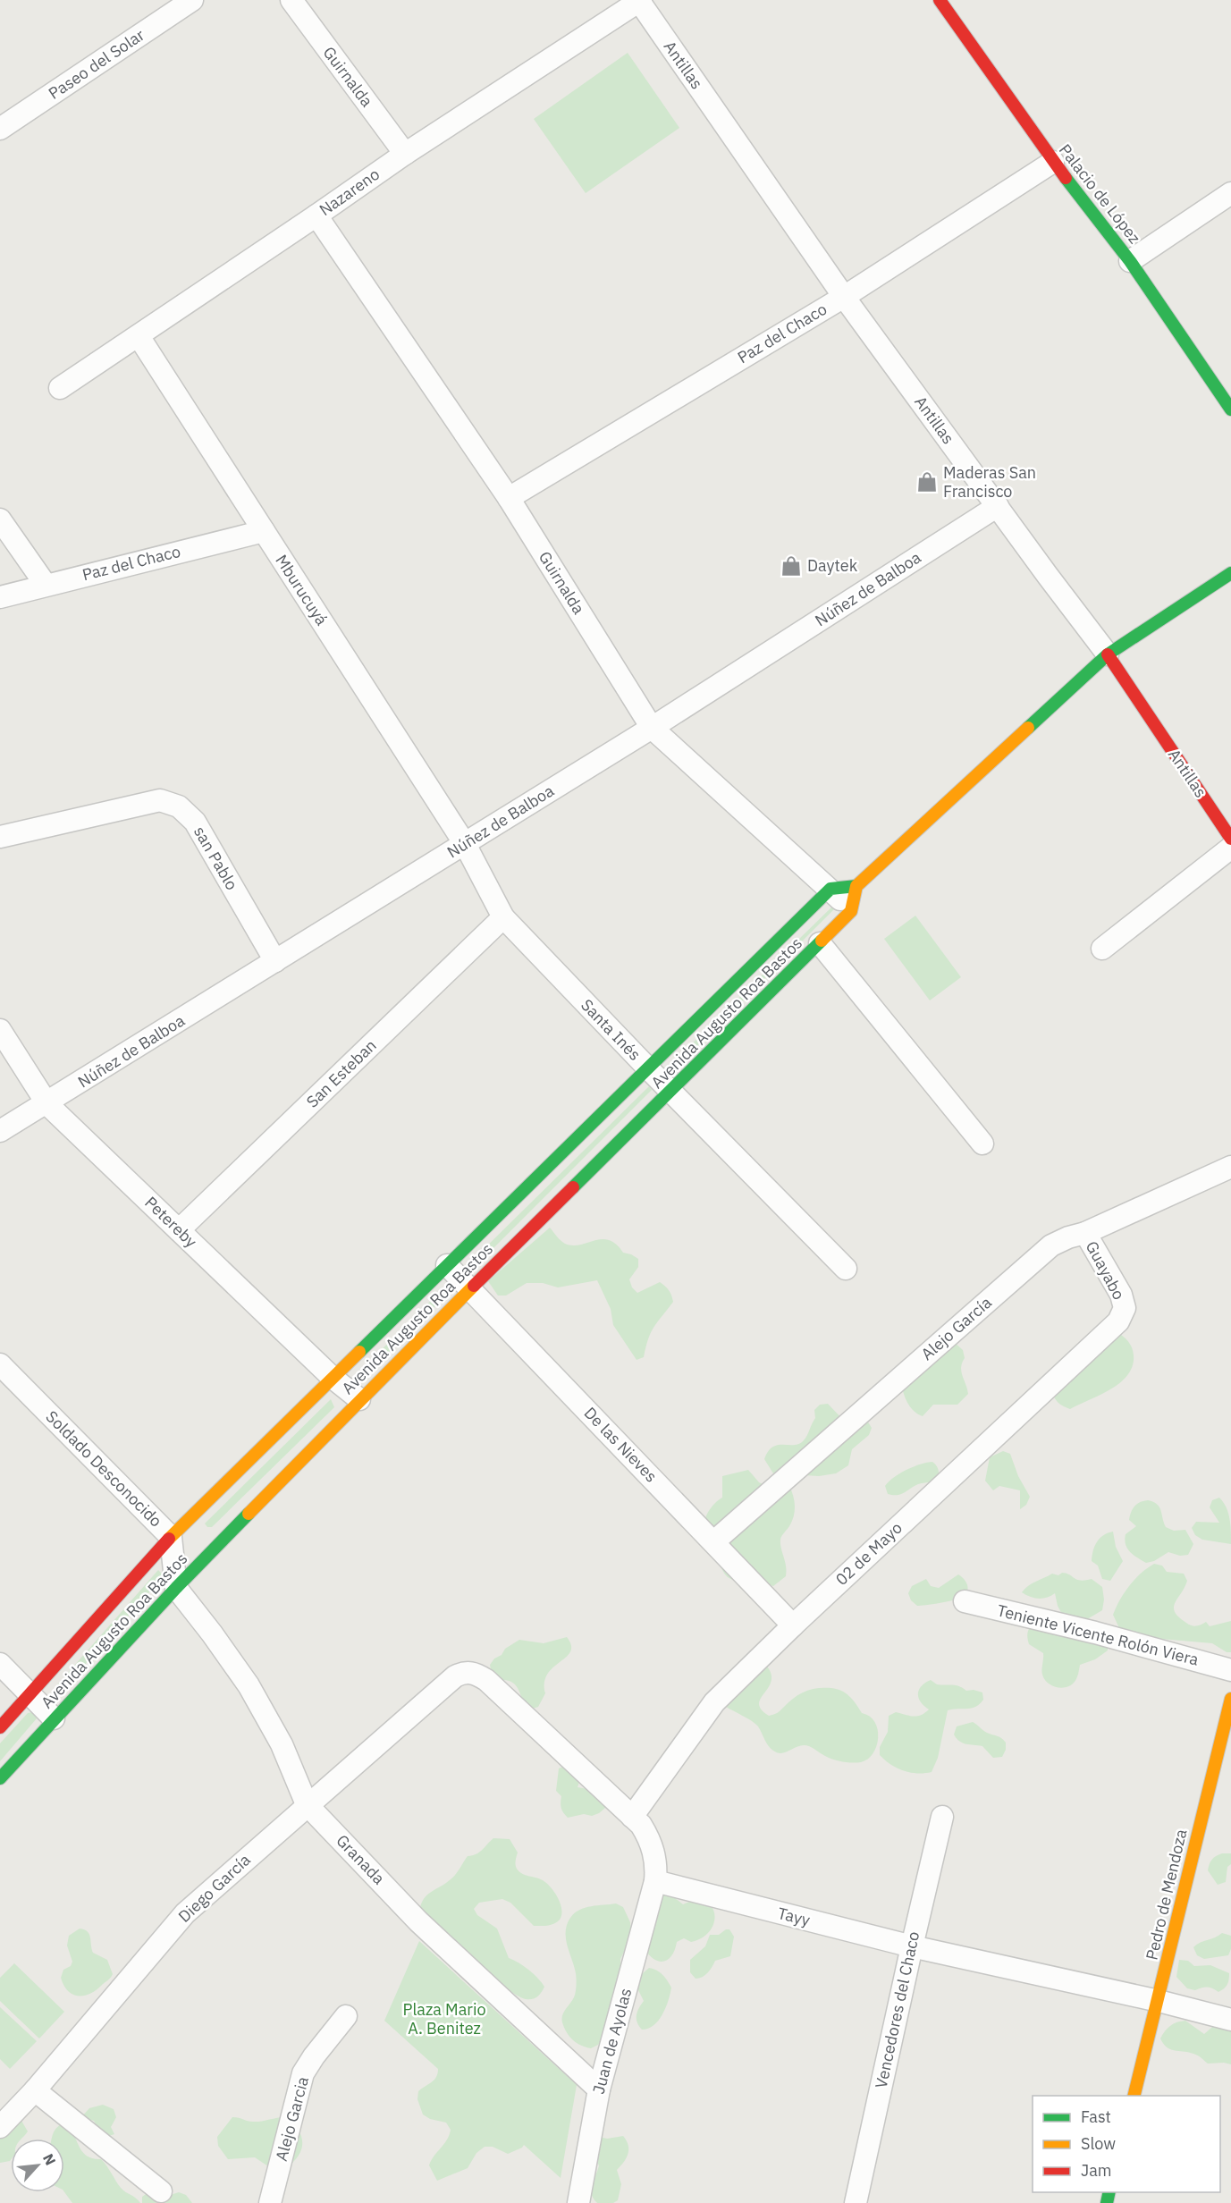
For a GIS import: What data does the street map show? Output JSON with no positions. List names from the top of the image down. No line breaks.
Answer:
{"streets":{"main road":["Antillas","Palacio de López","Avenida Augusto Roa Bastos","Pedro de Mendoza"],"street":["Paseo del Solar","Guirnalda","Nazareno","Paz del Chaco","Núñez de Balboa","Mburucuyá","san Pablo","Santa Inés","San Esteban","Petereby","Guayabo","Alejo García","De las Nieves","Soldado Desconocido","02 de Mayo","Teniente Vicente Rolón Viera","Granada","Diego García","Tayy","Vencedores del Chaco","Juan de Ayolas","Alejo Garcia"]},"crossings":[["Antillas","Nazareno"],["Antillas","Paz del Chaco"],["Antillas","Núñez de Balboa"],["Guirnalda","Nazareno"],["Guirnalda","Paz del Chaco"],["Guirnalda","Núñez de Balboa"],["Guirnalda","Avenida Augusto Roa Bastos"],["Nazareno","Mburucuyá"],["Palacio de López","Paz del Chaco"],["Paz del Chaco","Mburucuyá"],["Núñez de Balboa","Mburucuyá"],["Núñez de Balboa","san Pablo"],["Núñez de Balboa","Santa Inés"],["Núñez de Balboa","Petereby"],["Mburucuyá","Santa Inés"],["Avenida Augusto Roa Bastos","Santa Inés"],["Avenida Augusto Roa Bastos","Petereby"],["Avenida Augusto Roa Bastos","De las Nieves"],["Avenida Augusto Roa Bastos","Soldado Desconocido"],["Avenida Augusto Roa Bastos","Granada"],["Santa Inés","San Esteban"],["San Esteban","Petereby"],["Guayabo","Alejo García"],["Guayabo","02 de Mayo"],["Alejo García","De las Nieves"],["De las Nieves","02 de Mayo"],["Soldado Desconocido","Granada"],["02 de Mayo","Diego García"],["Granada","Diego García"],["Granada","Juan de Ayolas"],["Pedro de Mendoza","Tayy"],["Tayy","Vencedores del Chaco"],["Tayy","Juan de Ayolas"]],"parks":["Plaza Mario A. Benitez"],"places":{"shop":["Maderas San Francisco","Daytek"]},"legend":["Fast","Slow","Jam"],"north":"top right"}
